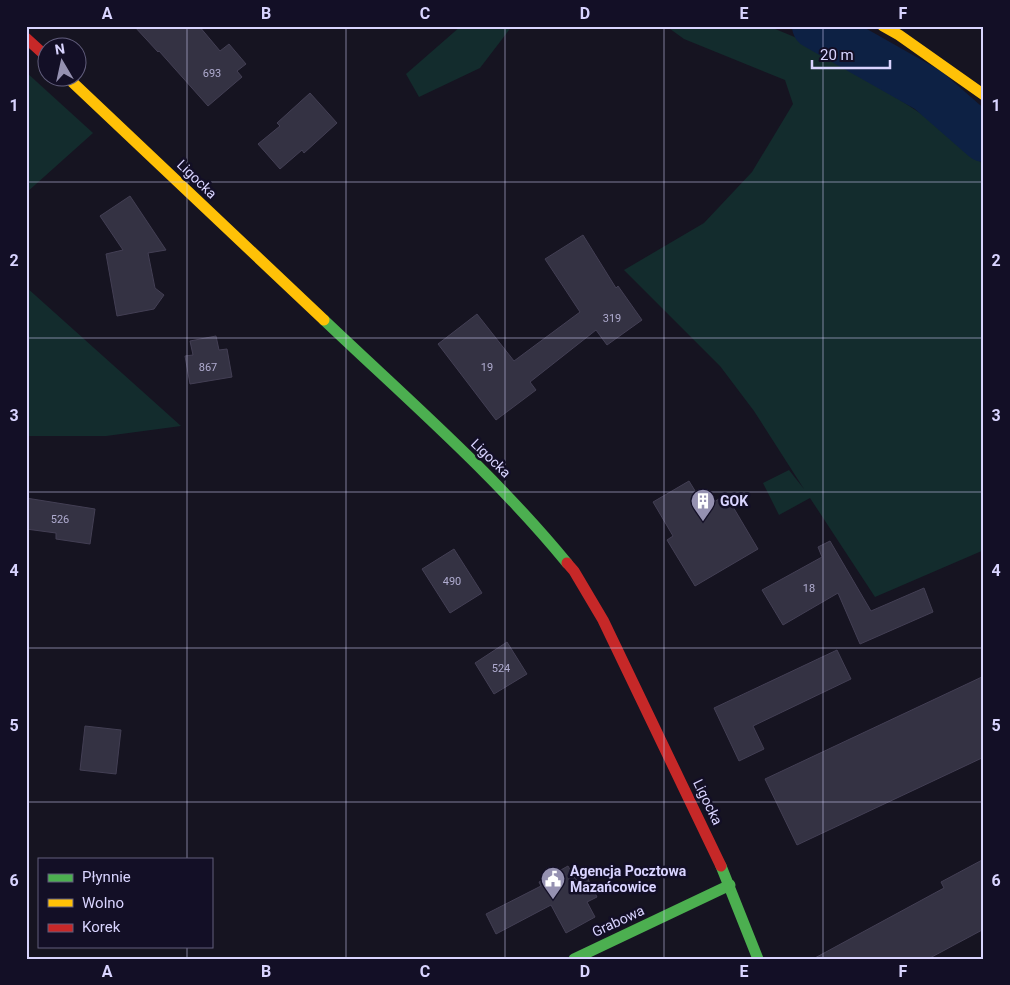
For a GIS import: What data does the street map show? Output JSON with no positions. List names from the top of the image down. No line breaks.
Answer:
{"streets":{"street":["Ligocka","Grabowa"]},"crossings":[["Ligocka","Grabowa"]],"places":{"building":["GOK"],"public building":["Agencja Pocztowa Mazańcowice"]},"house_numbers":["693","319","867","19","526","490","18","524"],"legend":["Płynnie","Wolno","Korek"],"scale_bar":"20 m","north":"top","grid":{"columns":["A","B","C","D","E","F"],"rows":["1","2","3","4","5","6"]}}
